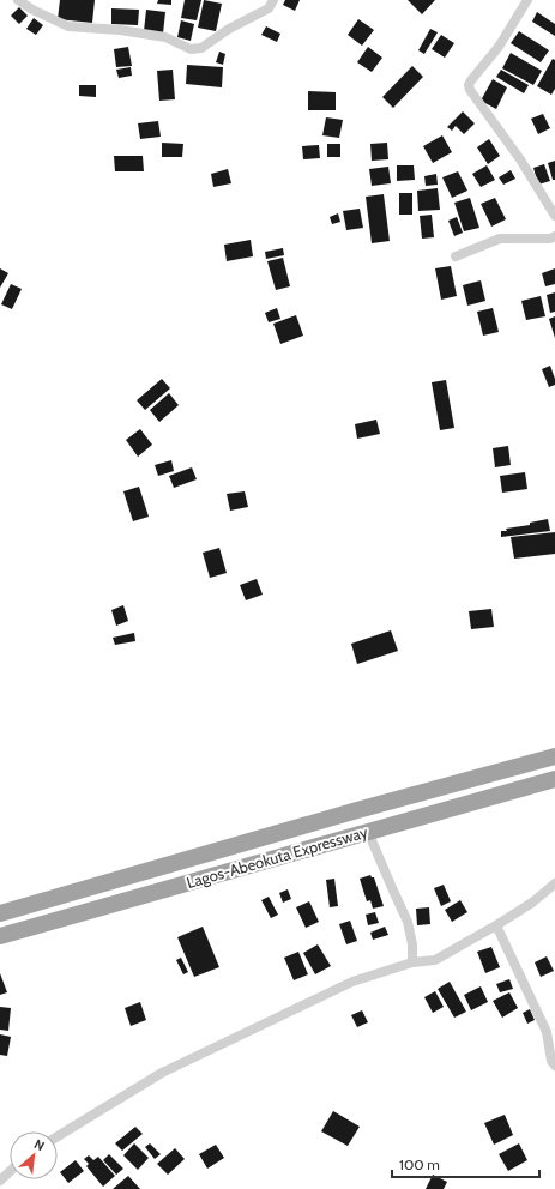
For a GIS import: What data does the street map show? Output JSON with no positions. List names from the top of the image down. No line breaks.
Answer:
{"streets":{"highway":["Lagos-Abeokuta Expressway"]},"scale_bar":"100 m","north":"top right"}
